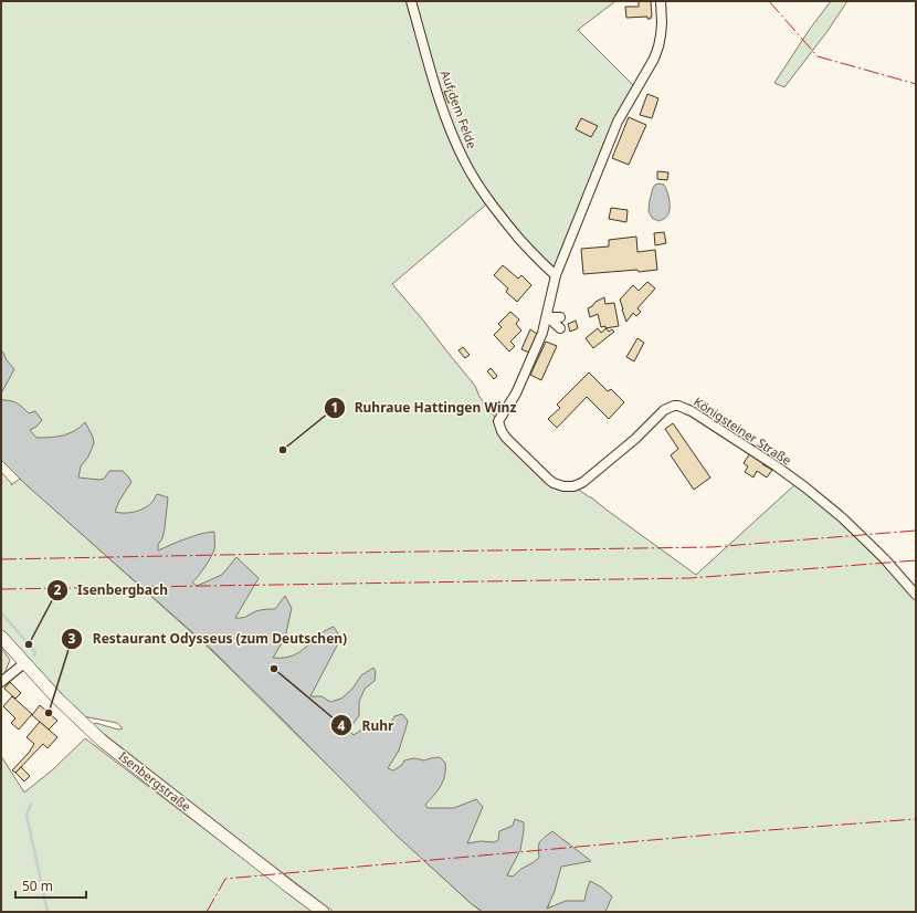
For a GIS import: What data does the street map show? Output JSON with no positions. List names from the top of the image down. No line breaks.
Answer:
{"streets":{"main road":["Isenbergstraße"],"street":["Auf dem Felde","Königsteiner Straße"]},"crossings":[["Auf dem Felde","Königsteiner Straße"]],"places":["Ruhraue Hattingen Winz","Isenbergbach","Ruhr","Restaurant Odysseus (zum Deutschen)"],"scale_bar":"50 m"}
